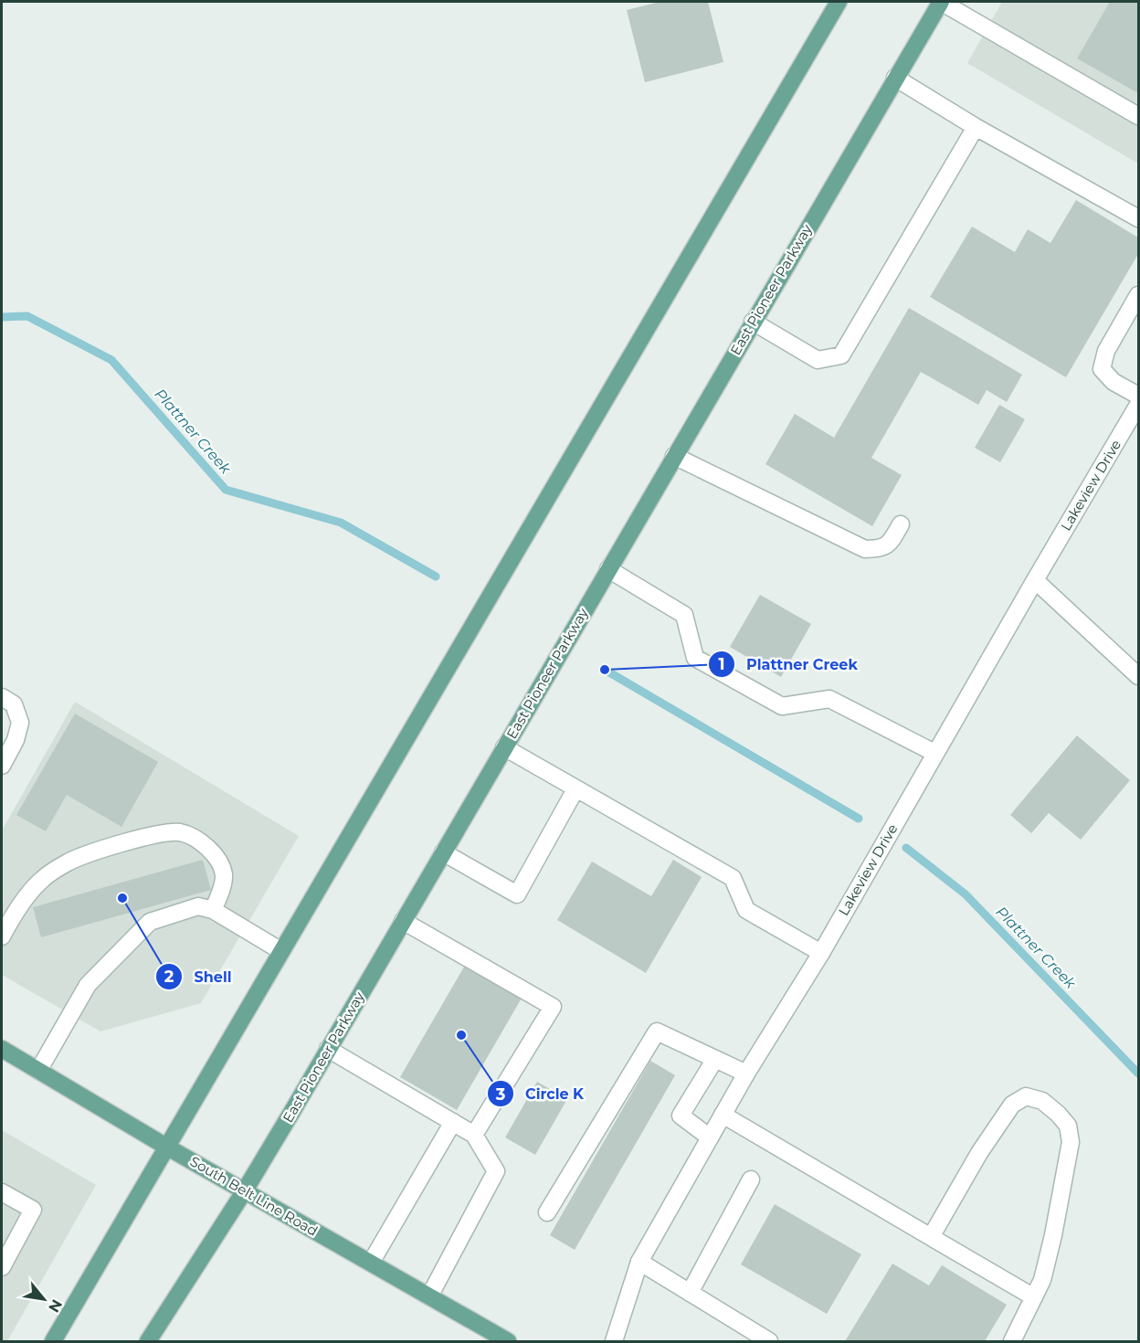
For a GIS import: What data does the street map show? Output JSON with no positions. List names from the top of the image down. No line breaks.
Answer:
{"streets":{"main road":["East Pioneer Parkway","South Belt Line Road"],"street":["Lakeview Drive"]},"crossings":[["East Pioneer Parkway","South Belt Line Road"]],"water":["Plattner Creek"],"places":["Plattner Creek","Shell","Circle K"],"north":"bottom right"}
